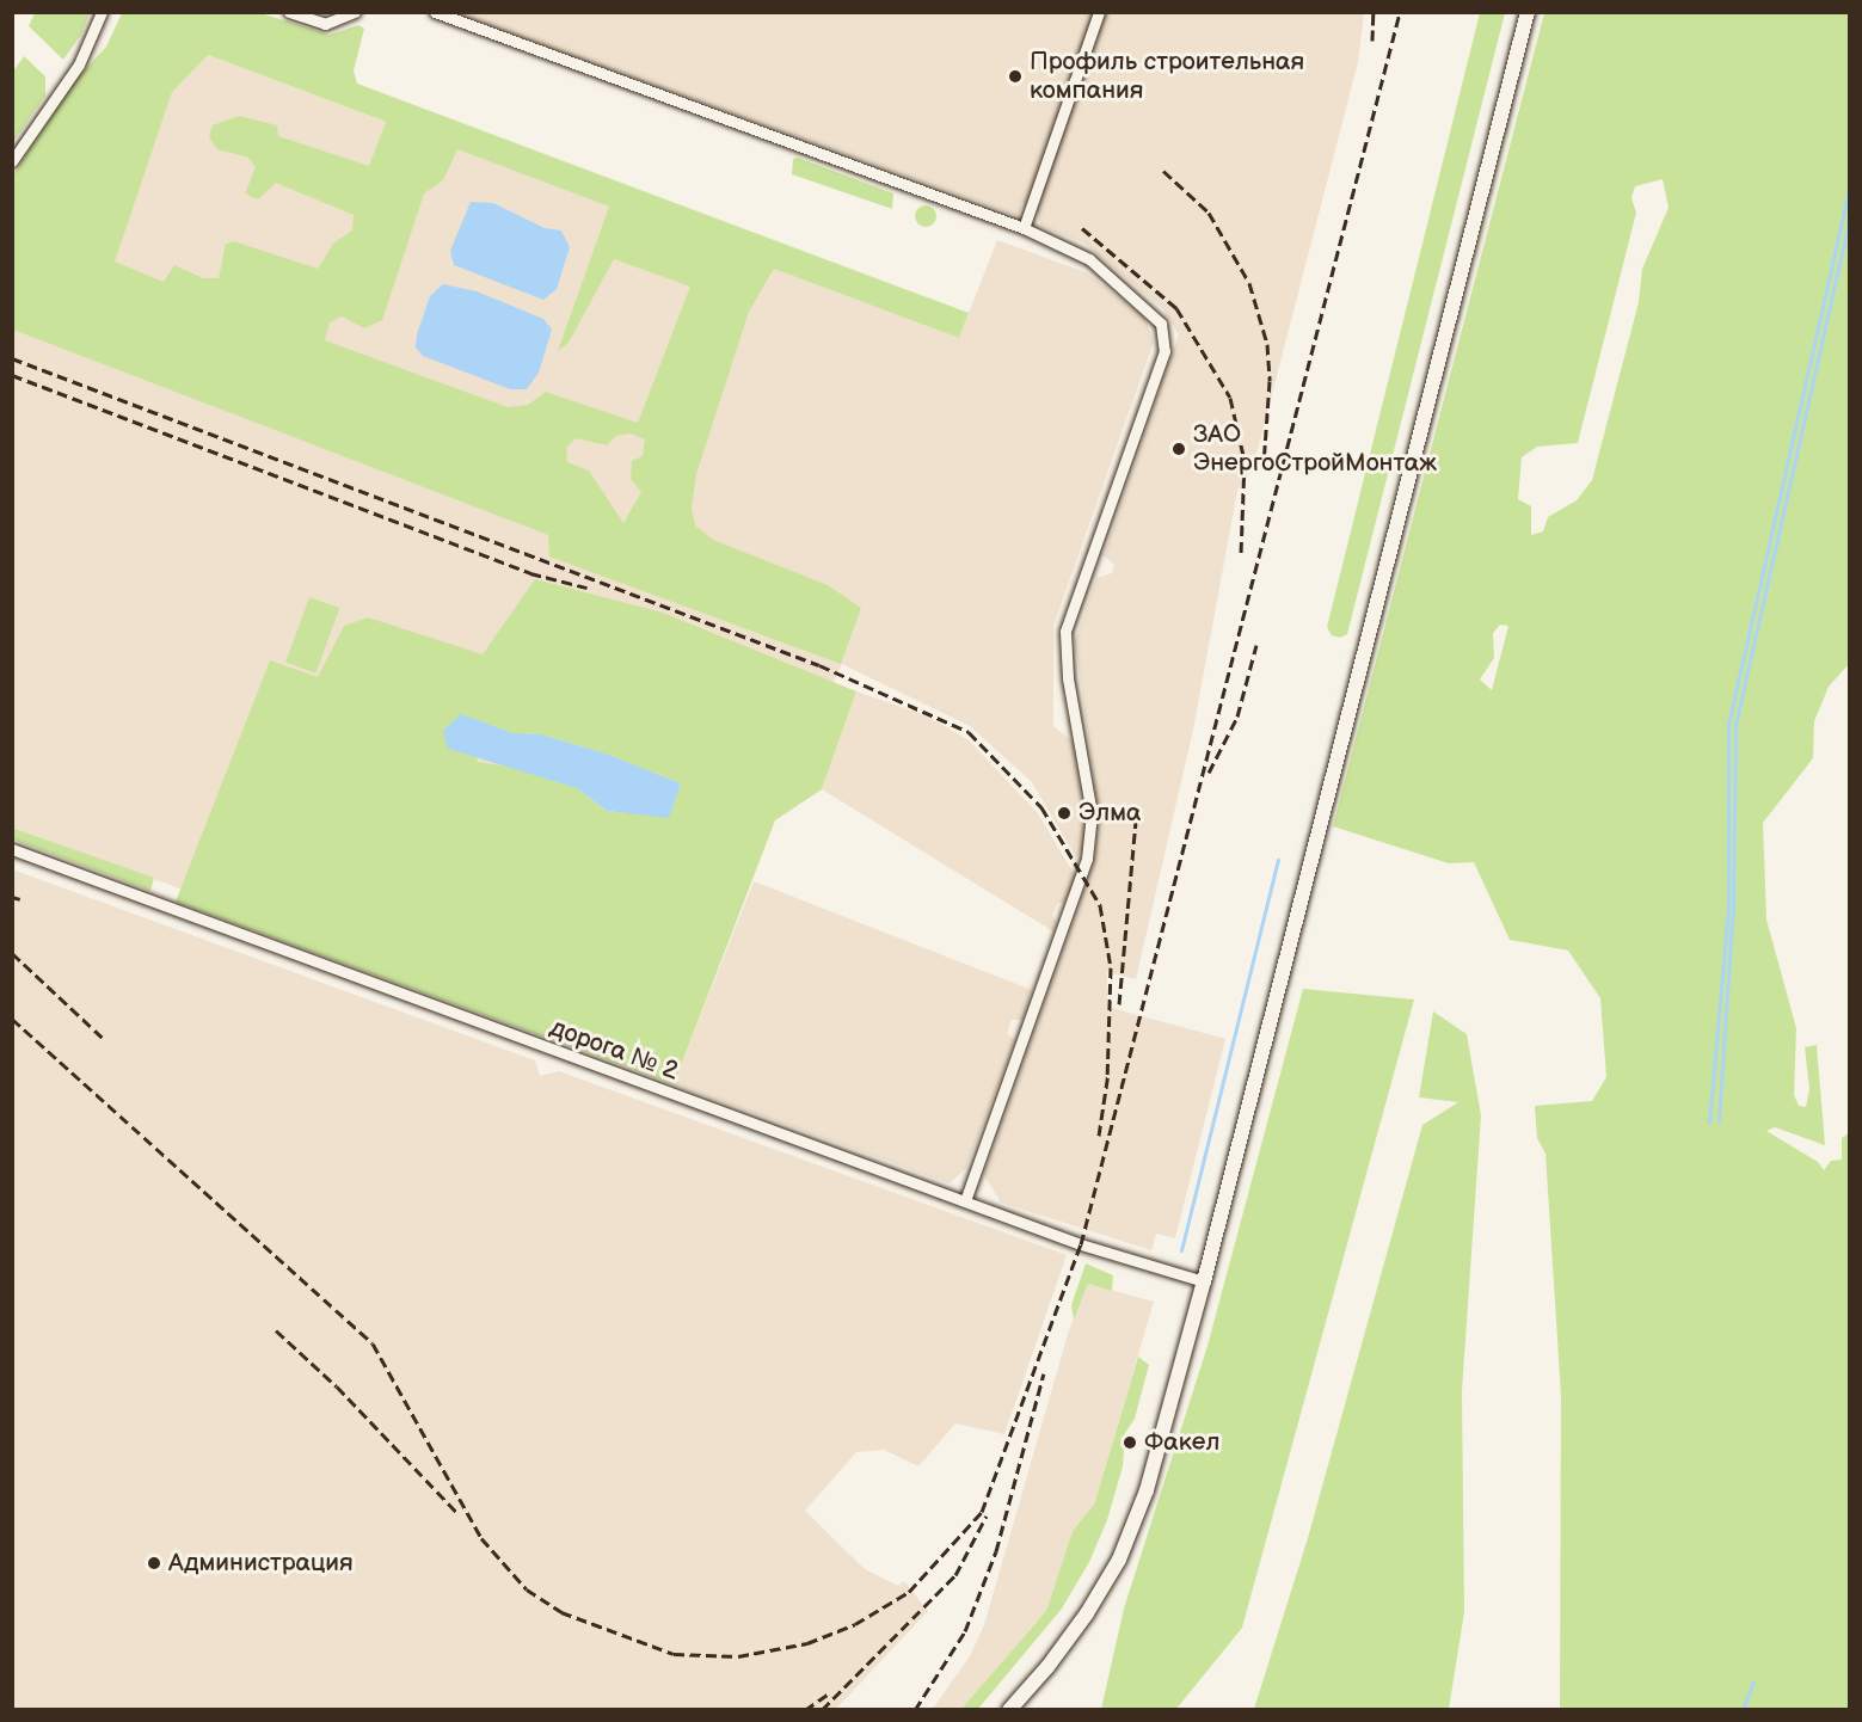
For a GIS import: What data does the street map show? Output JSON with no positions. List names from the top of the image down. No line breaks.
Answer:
{"streets":{"street":["дорога № 2"]},"places":["Профиль строительная компания","ЗАО ЭнергоСтройМонтаж","Элма","Факел","Администрация"]}
